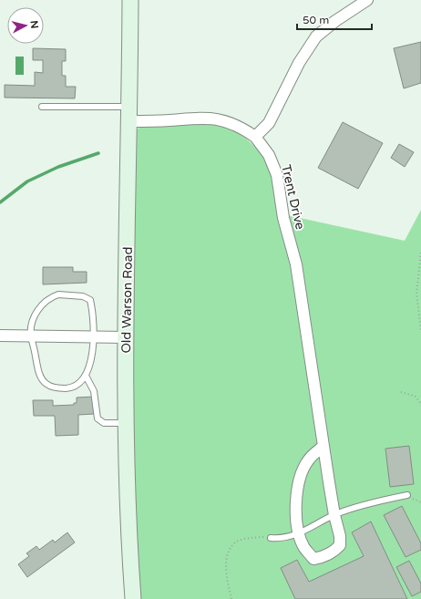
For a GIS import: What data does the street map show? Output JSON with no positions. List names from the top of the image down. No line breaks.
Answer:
{"streets":{"street":["Trent Drive","Old Warson Road"]},"crossings":[["Trent Drive","Old Warson Road"]],"scale_bar":"50 m","north":"right"}
